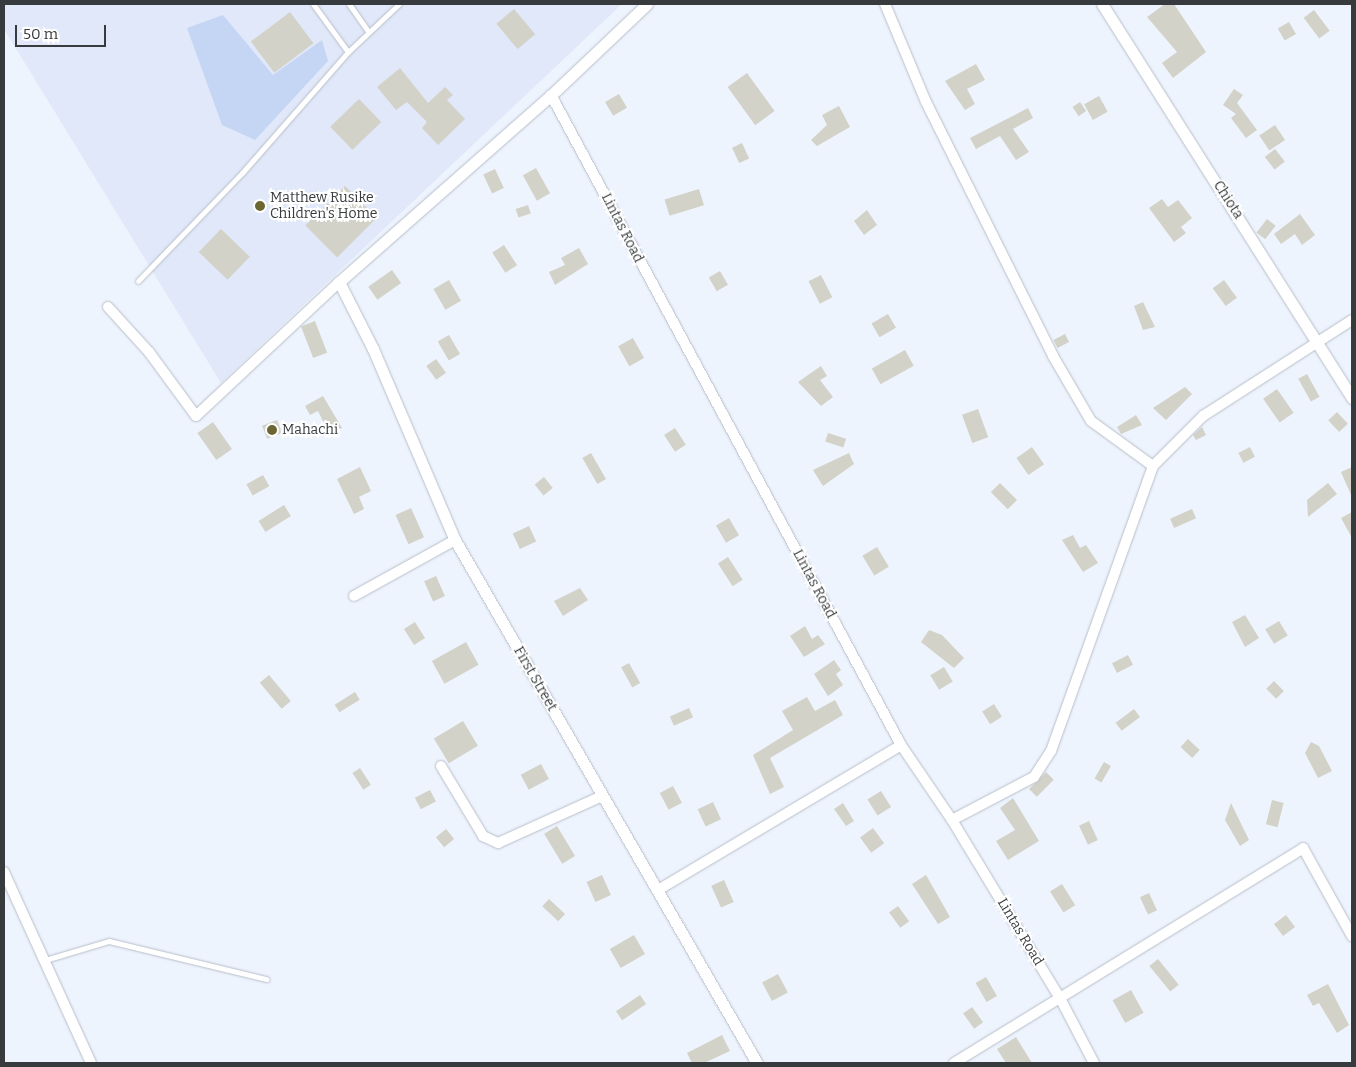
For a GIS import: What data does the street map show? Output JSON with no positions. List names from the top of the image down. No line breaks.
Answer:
{"streets":{"street":["Chiota","Lintas Road","First Street"]},"places":["Matthew Rusike Children's Home","Mahachi"],"scale_bar":"50 m"}
